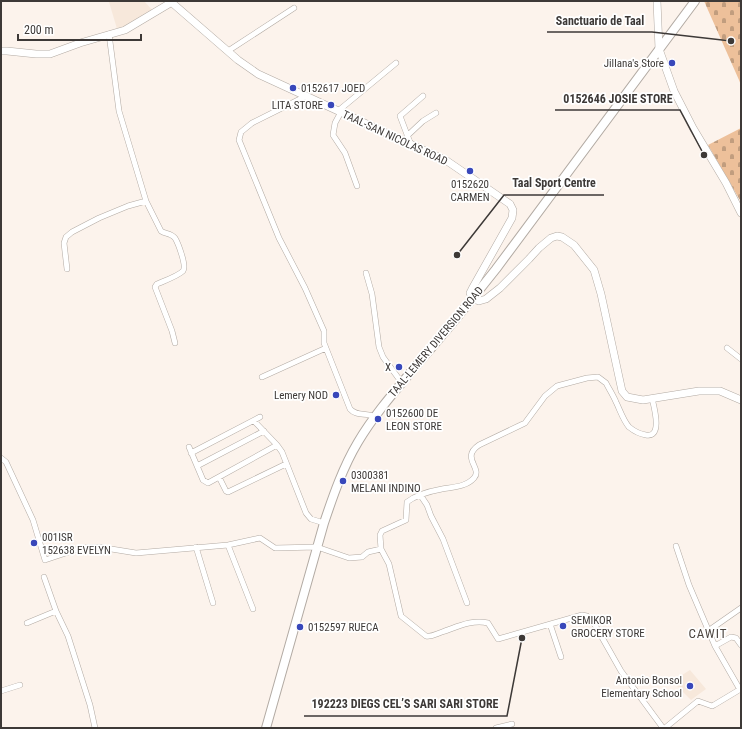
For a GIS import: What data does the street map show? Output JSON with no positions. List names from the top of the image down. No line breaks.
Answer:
{"streets":{"main road":["TAAL-SAN NICOLAS ROAD","TAAL-LEMERY DIVERSION ROAD"]},"crossings":[["TAAL-SAN NICOLAS ROAD","TAAL-LEMERY DIVERSION ROAD"]],"districts":["CAWIT"],"places":["Sanctuario de Taal","Jillana's Store","0152617 JOED","LITA STORE","0152646 JOSIE STORE","0152620 CARMEN","Taal Sport Centre","X","Lemery NOD","0152600 DE LEON STORE","0300381 MELANI INDINO","001ISR 152638 EVELYN","SEMIKOR GROCERY STORE","0152597 RUECA","192223 DIEGS CEL’S SARI SARI STORE","Antonio Bonsol Elementary School"],"scale_bar":"200 m"}
